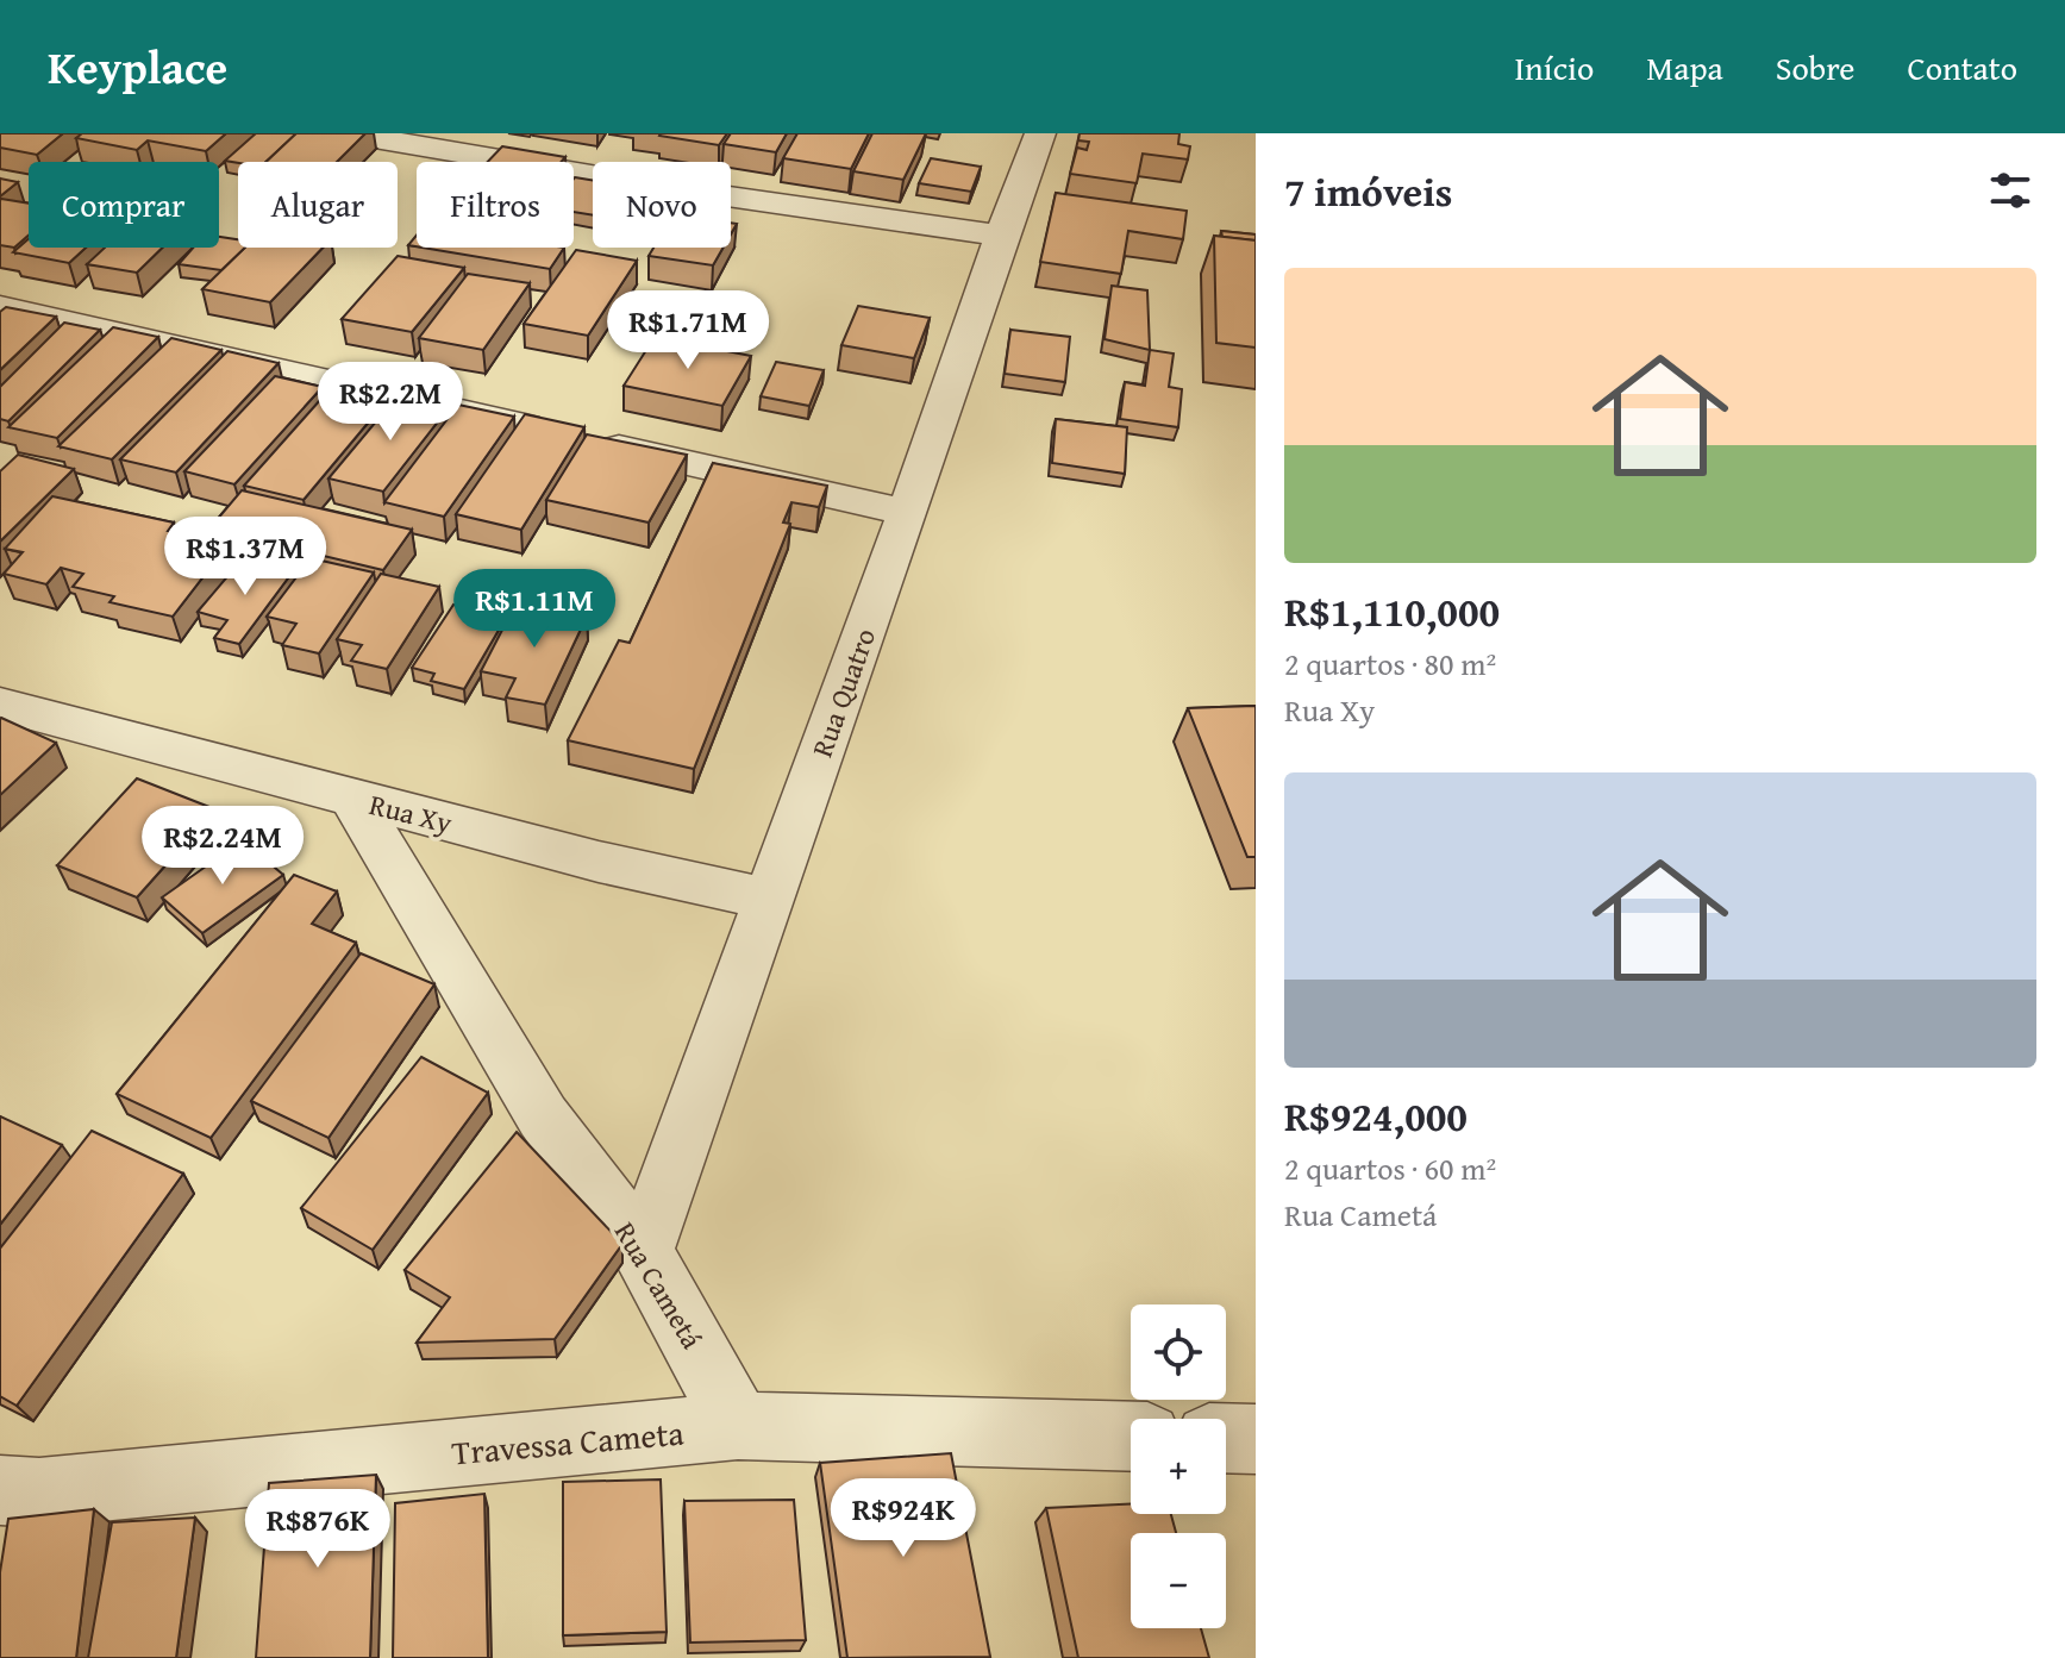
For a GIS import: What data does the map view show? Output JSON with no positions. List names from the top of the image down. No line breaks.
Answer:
{"streets":{"street":["Rua Quatro","Rua Xy","Rua Cametá","Travessa Cameta"]},"crossings":[["Rua Quatro","Rua Xy"],["Rua Quatro","Rua Cametá"],["Rua Xy","Rua Cametá"],["Rua Cametá","Travessa Cameta"]],"page":{"header":"Keyplace","nav":["Início","Mapa","Sobre","Contato"],"heading":"7 imóveis","chip":["Comprar","Alugar","Filtros","Novo"],"list":[{"name":"R$1,110,000","note":"2 quartos · 80 m² · Rua Xy"},{"name":"R$924,000","note":"2 quartos · 60 m² · Rua Cametá"}],"price":["R$1.71M","R$2.2M","R$1.37M","R$1.11M","R$2.24M","R$924K","R$876K"],"map_buttons":["+","−"]}}
